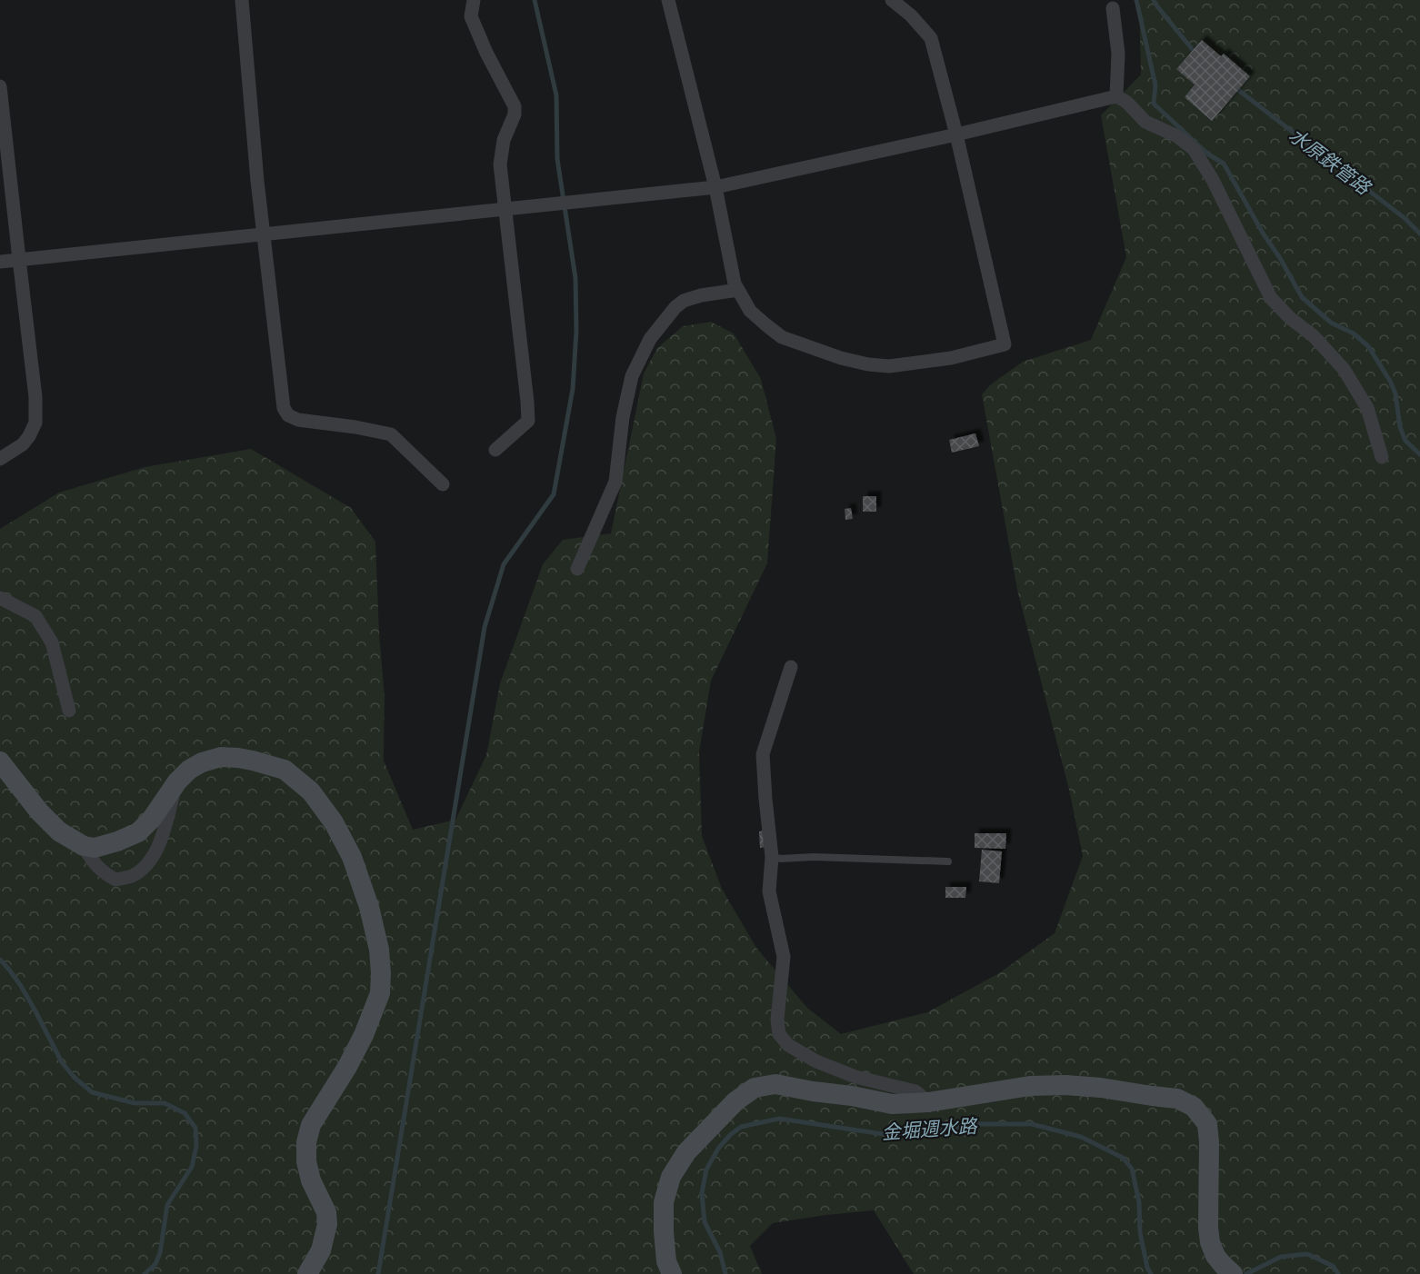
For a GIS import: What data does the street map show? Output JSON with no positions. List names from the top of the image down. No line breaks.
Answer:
{"water":["水原鉄管路","金堀週水路"]}
